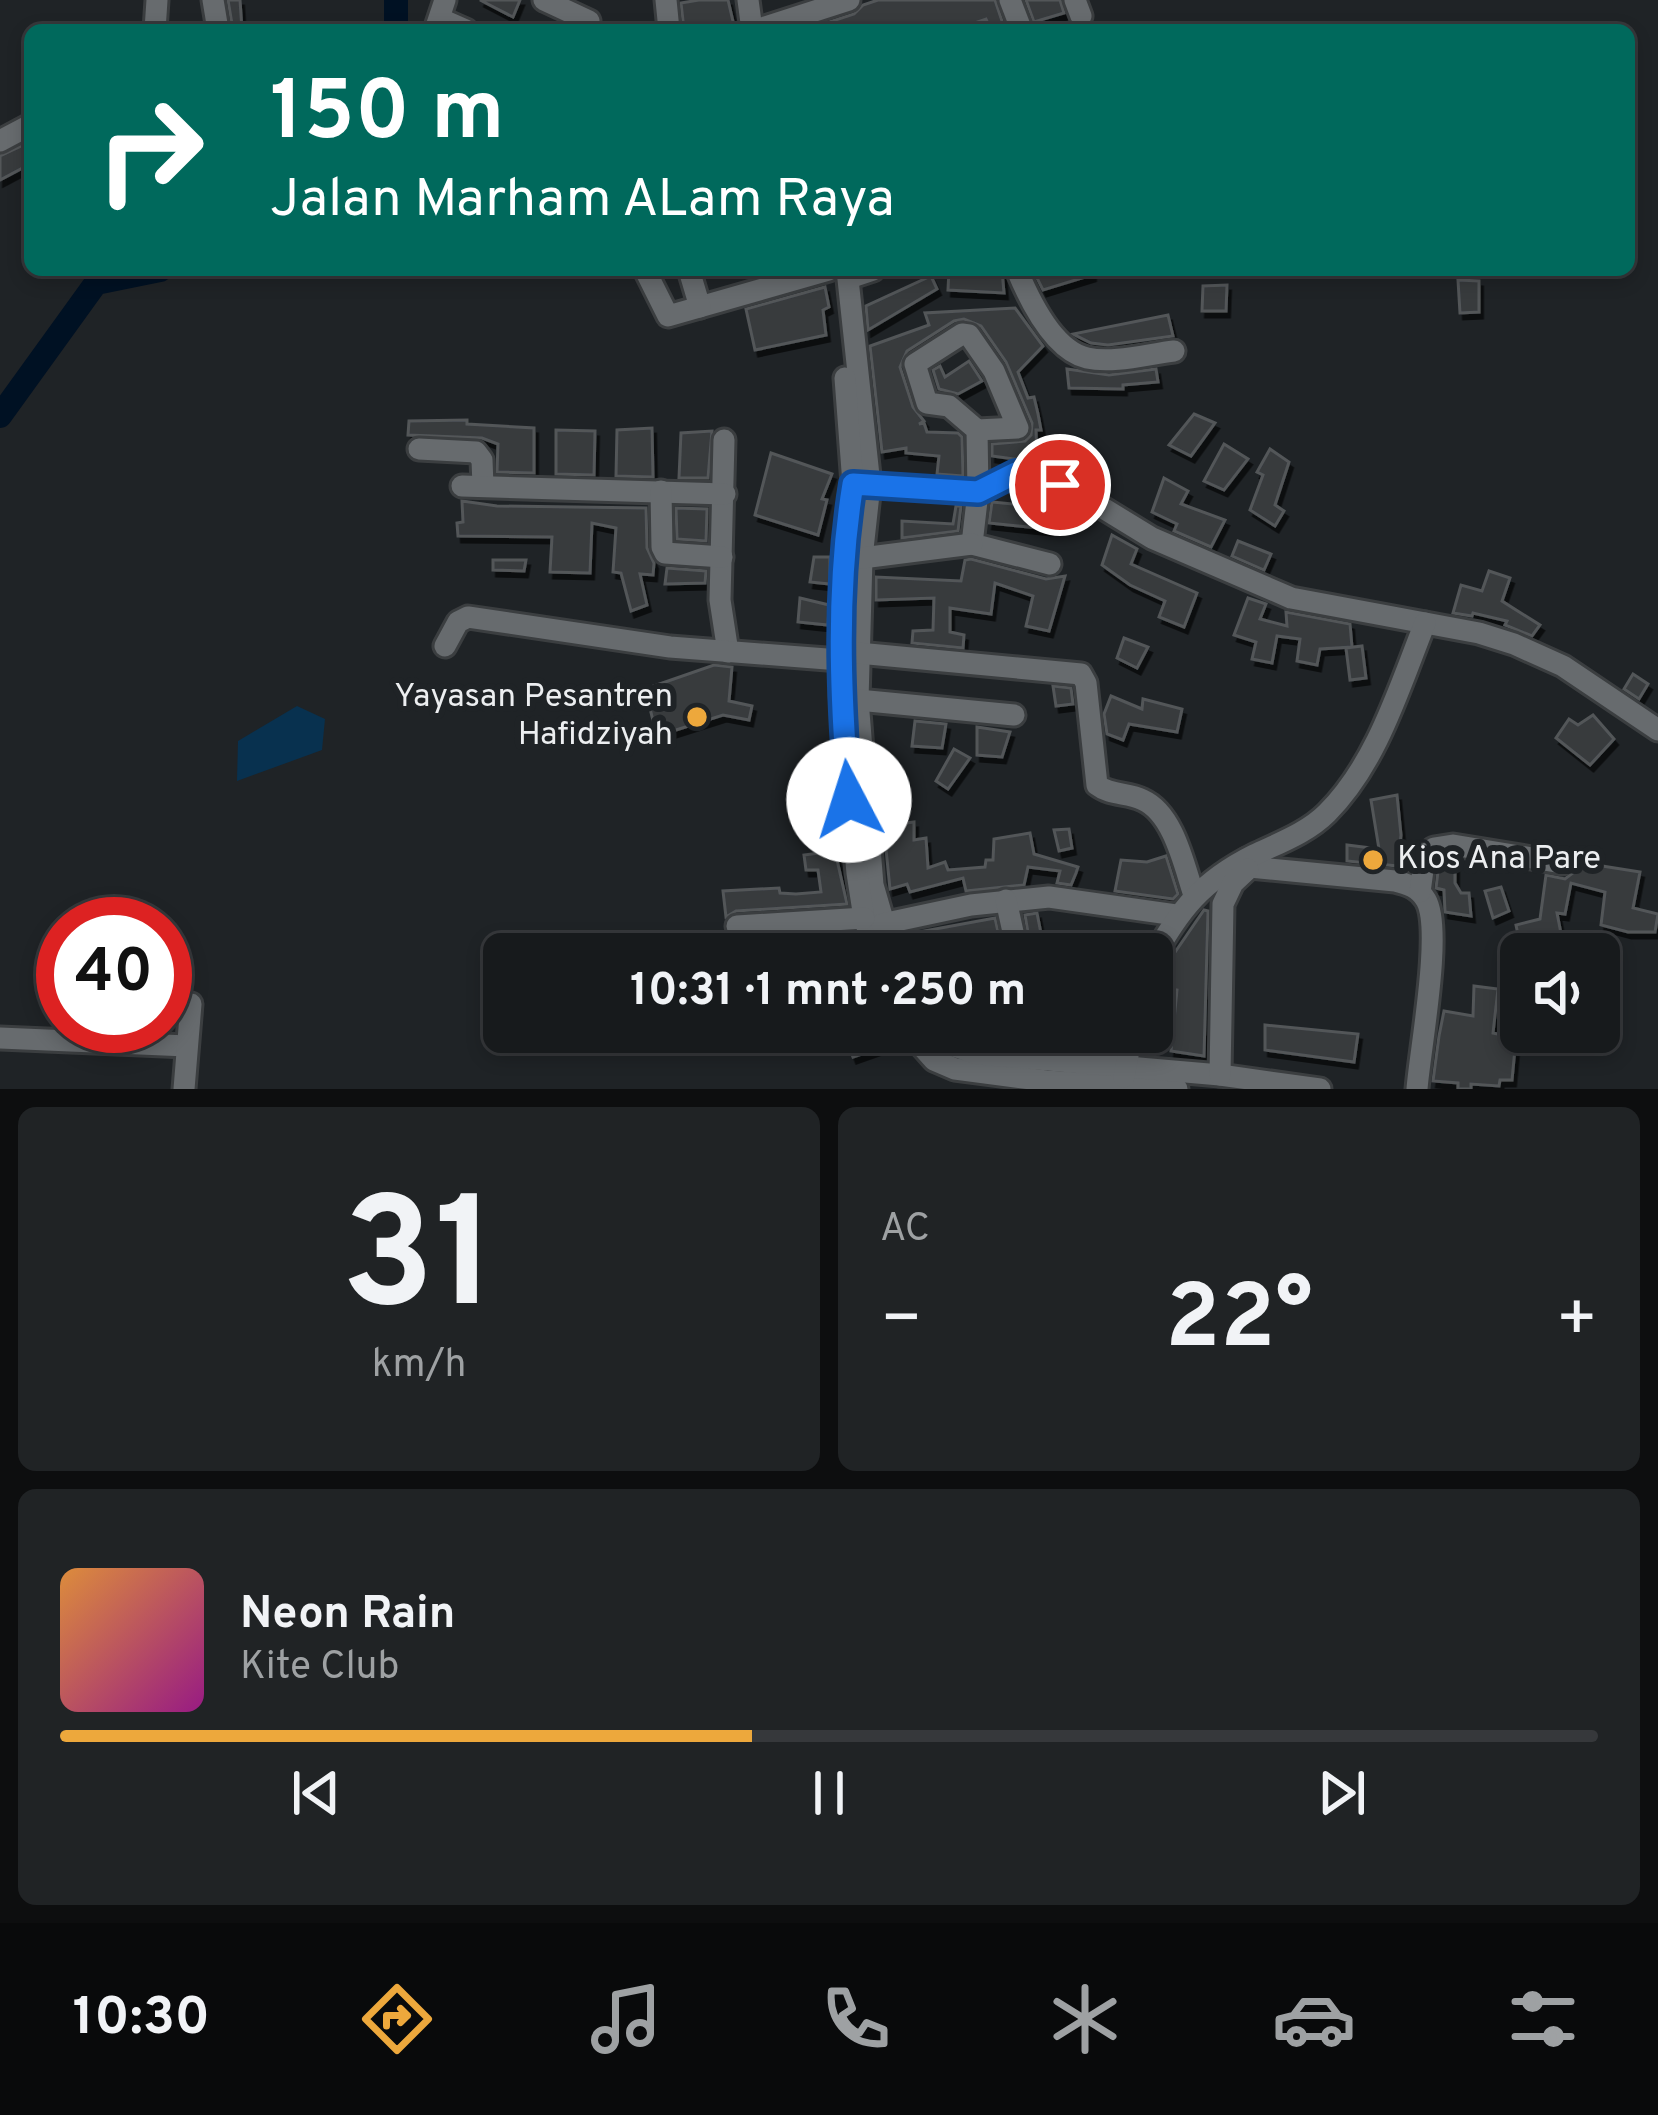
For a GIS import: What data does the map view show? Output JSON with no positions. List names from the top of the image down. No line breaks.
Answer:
{"places":["Yayasan Pesantren Hafidziyah","Kios Ana Pare"],"page":{"turn":["150 m","Jalan Marham ALam Raya"],"limit":"40","trip":"10:31 · 1 mnt · 250 m","tile":[["31","km/h"],"AC"],"heat":["−","22°","+"],"song":["Neon Rain","Kite Club"],"tabs":"10:30"}}
